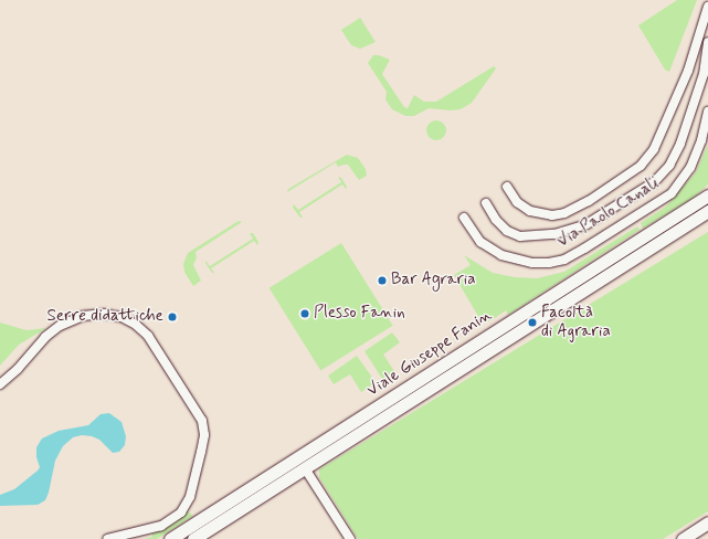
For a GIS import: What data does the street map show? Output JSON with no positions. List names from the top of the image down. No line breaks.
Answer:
{"streets":{"main road":["Viale Giuseppe Fanin"],"street":["Via Paolo Canali"]},"places":["Bar Agraria","Plesso Fanin","Serre didattiche","Facoltà di Agraria"]}
